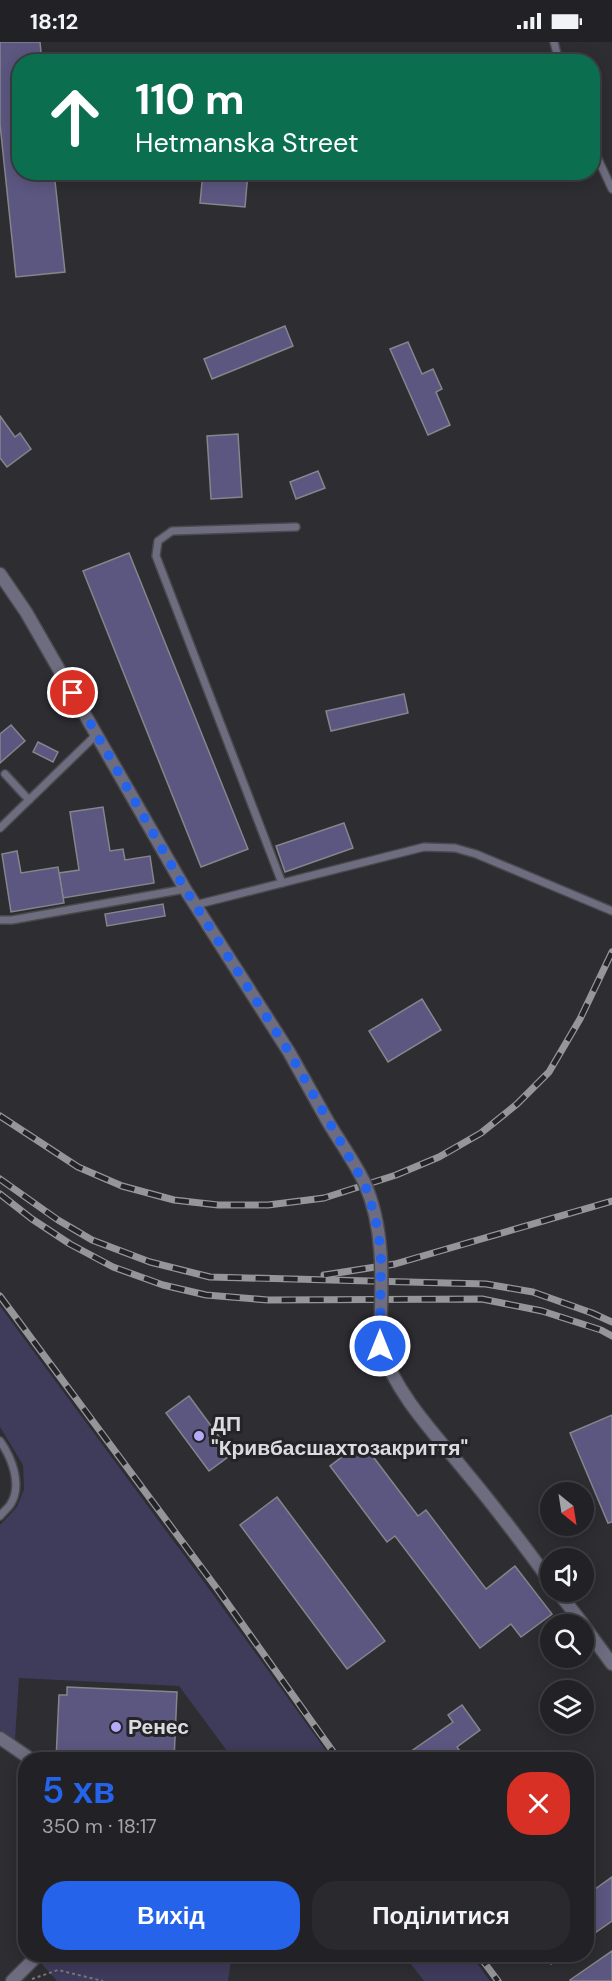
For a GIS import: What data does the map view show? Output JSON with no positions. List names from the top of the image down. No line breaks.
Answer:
{"places":["ДП \"Кривбасшахтозакриття\"","Ренес"],"north":"bottom right","page":{"status":"18:12","turn":["110 m","Hetmanska Street"],"heading":["5 хв","350 m · 18:17"],"buttons":["Вихід","Поділитися"]}}
